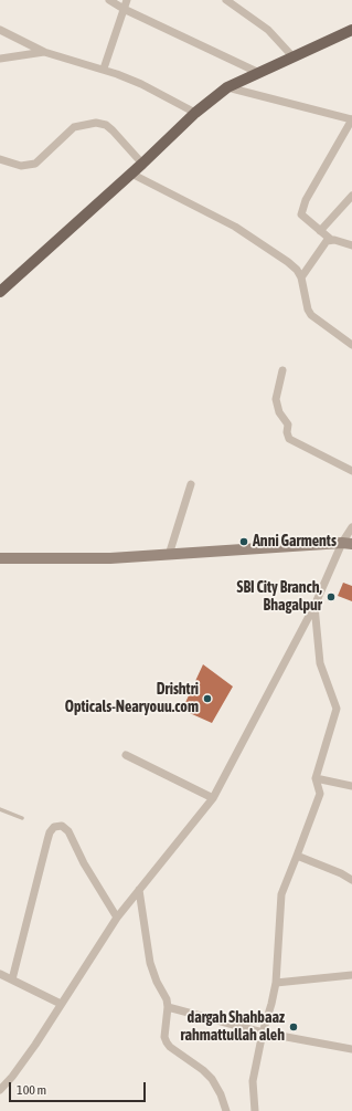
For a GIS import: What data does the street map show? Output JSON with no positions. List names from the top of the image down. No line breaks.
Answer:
{"places":["Anni Garments","SBI City Branch, Bhagalpur","Drishtri Opticals-Nearyouu.com","dargah Shahbaaz rahmattullah aleh"],"scale_bar":"100 m"}
